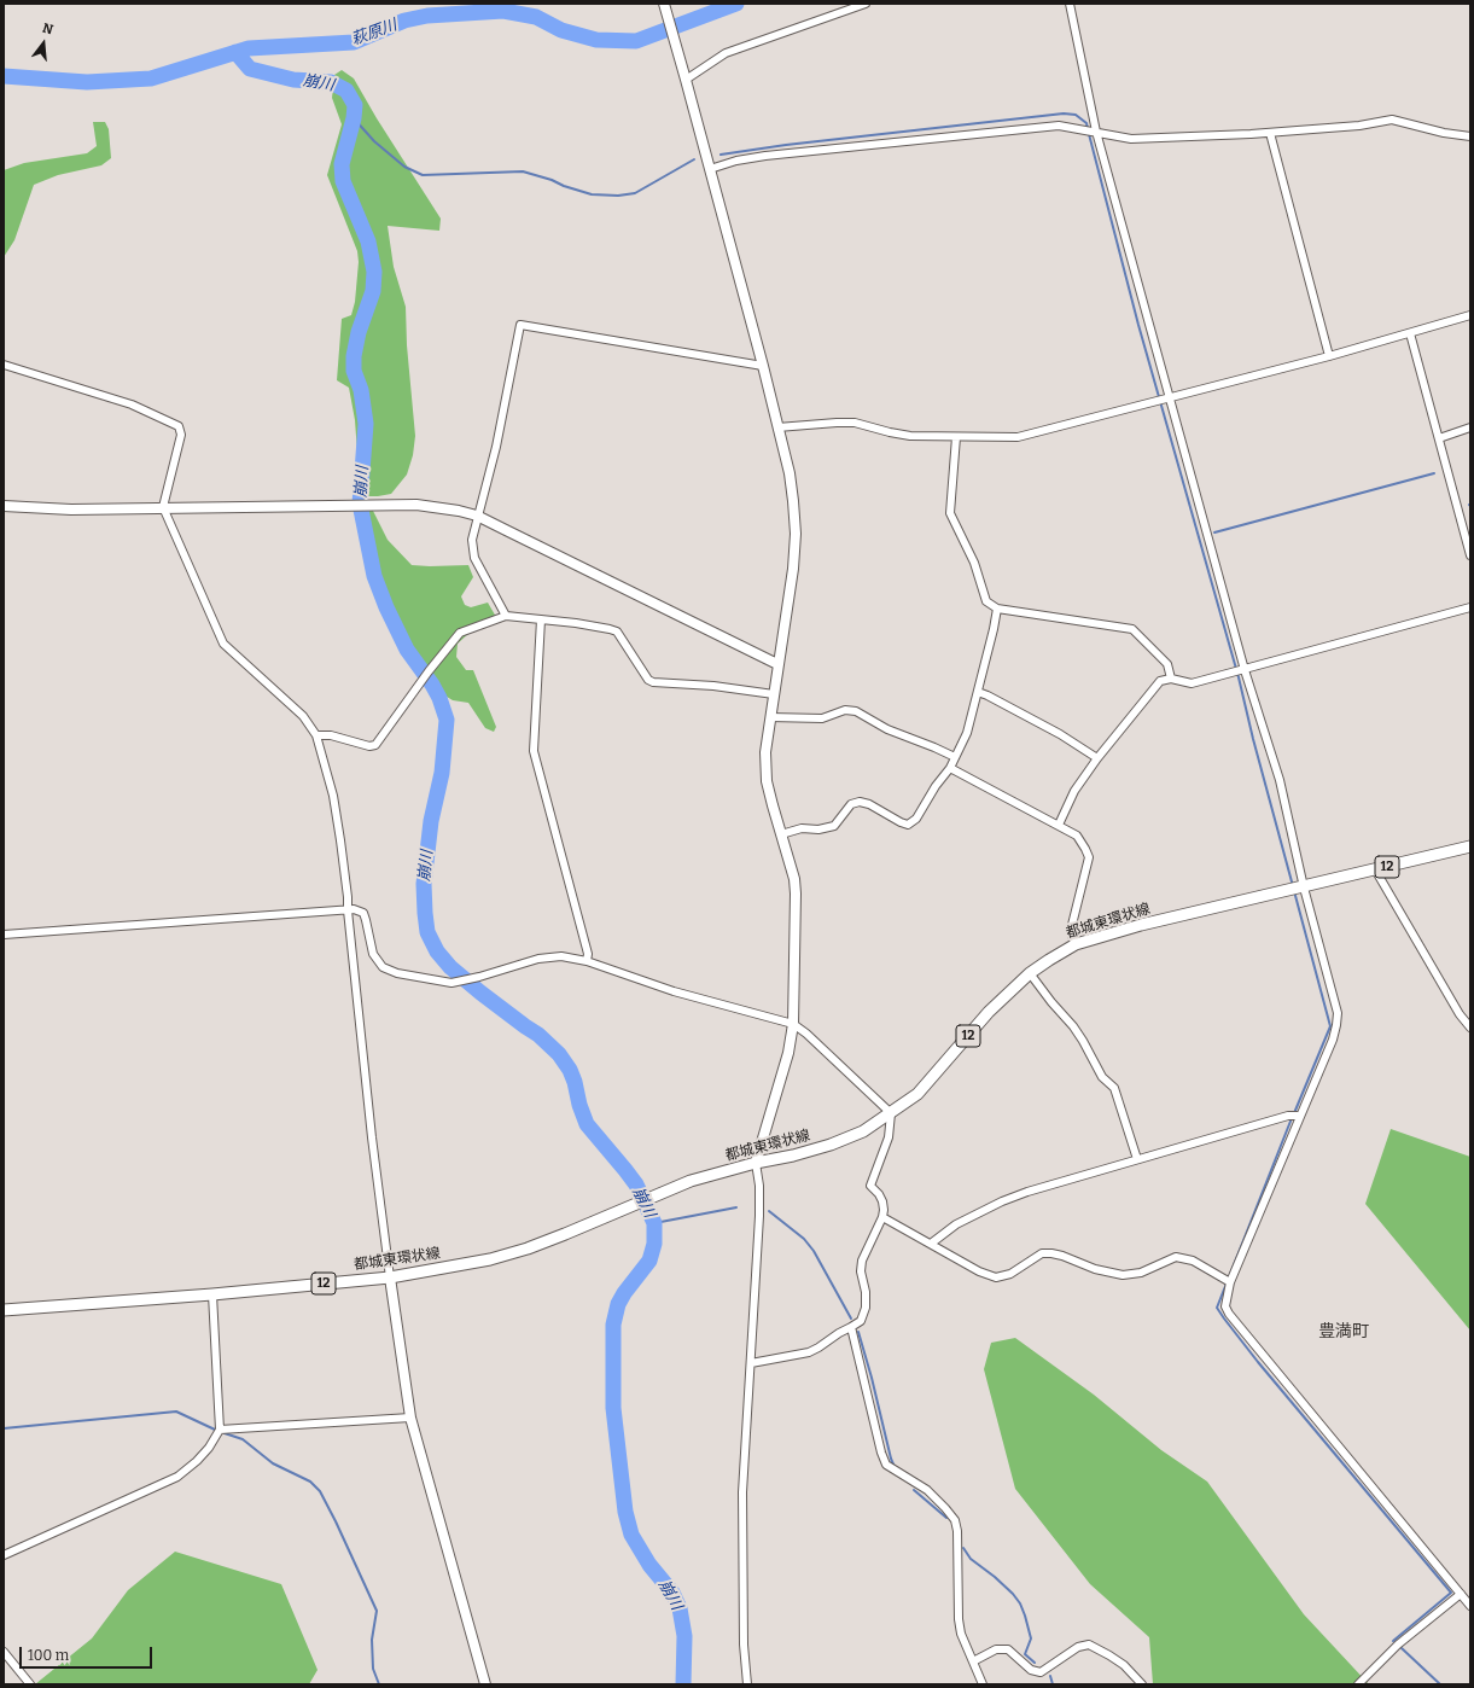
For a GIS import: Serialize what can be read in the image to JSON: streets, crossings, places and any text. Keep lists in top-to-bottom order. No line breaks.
{"streets":{"main road":["12","都城東環状線"]},"districts":["豊満町"],"water":["萩原川","崩川"],"scale_bar":"100 m","north":"top"}
